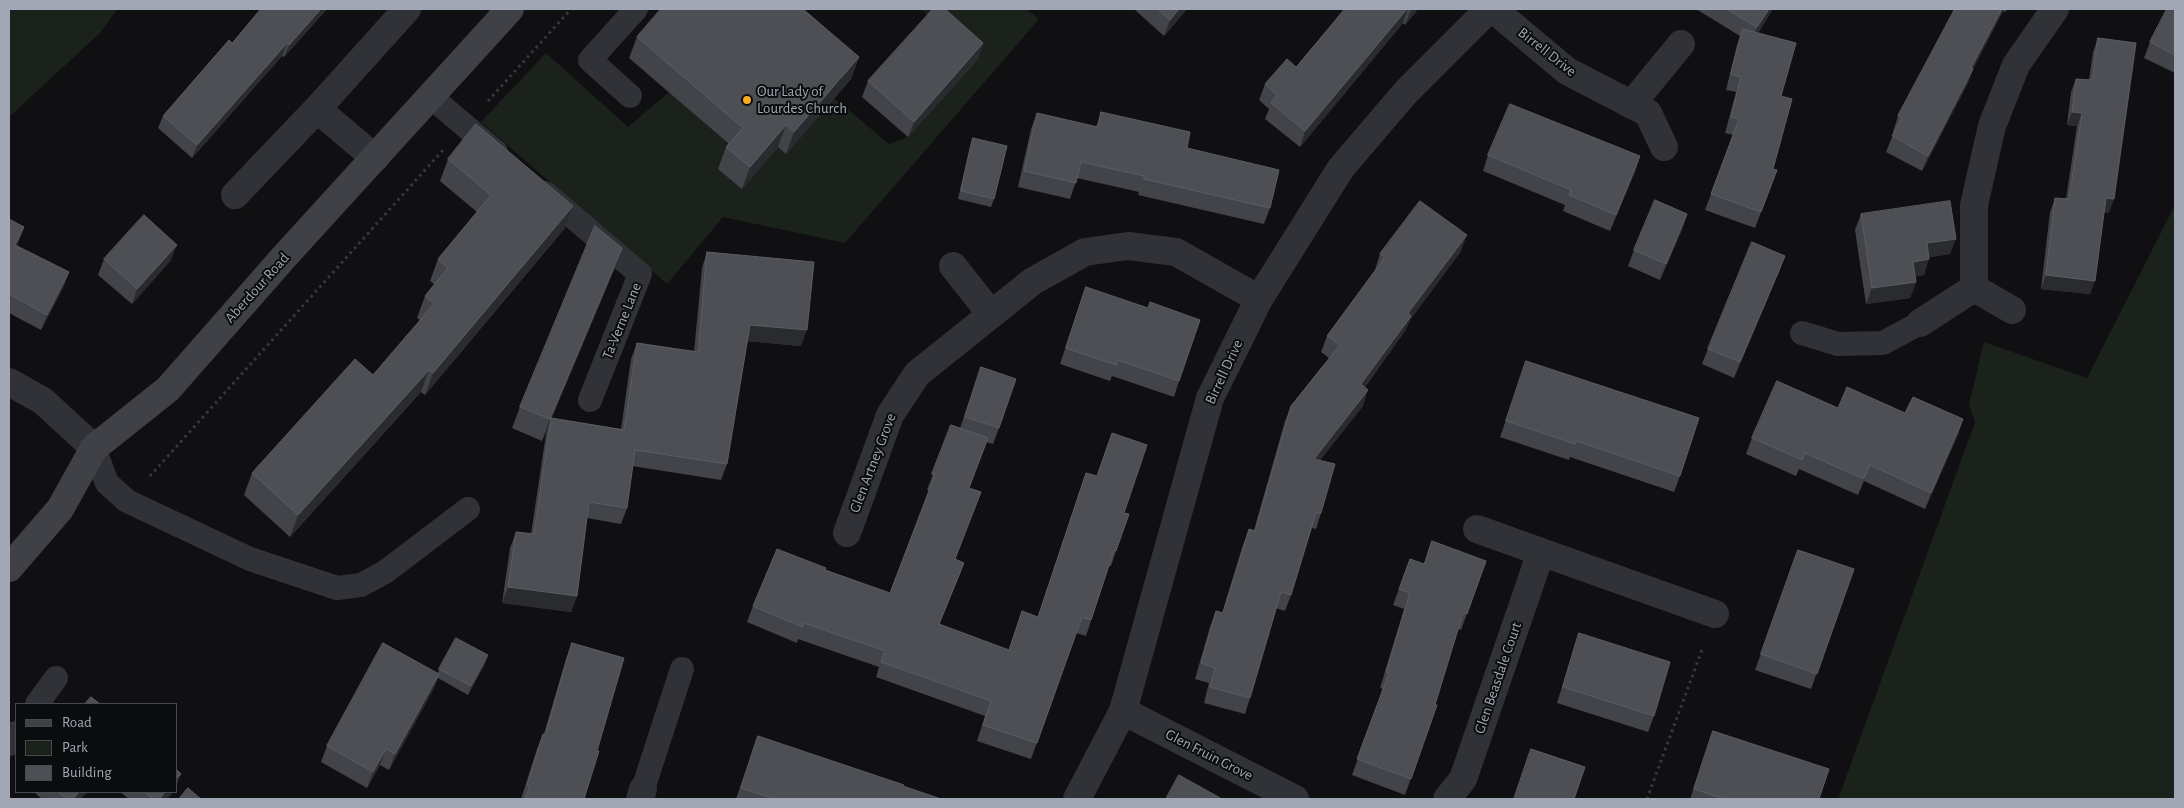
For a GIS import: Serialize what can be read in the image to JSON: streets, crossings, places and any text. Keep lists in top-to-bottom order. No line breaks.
{"streets":{"main road":["Aberdour Road"],"street":["Birrell Drive","Glen Artney Grove","Glen Beasdale Court","Glen Fruin Grove"],"lane":["Ta-Verne Lane"]},"crossings":[["Birrell Drive","Glen Artney Grove"],["Birrell Drive","Glen Fruin Grove"],["Aberdour Road","Ta-Verne Lane"]],"places":["Our Lady of Lourdes Church"],"legend":["Road","Park","Building"]}
